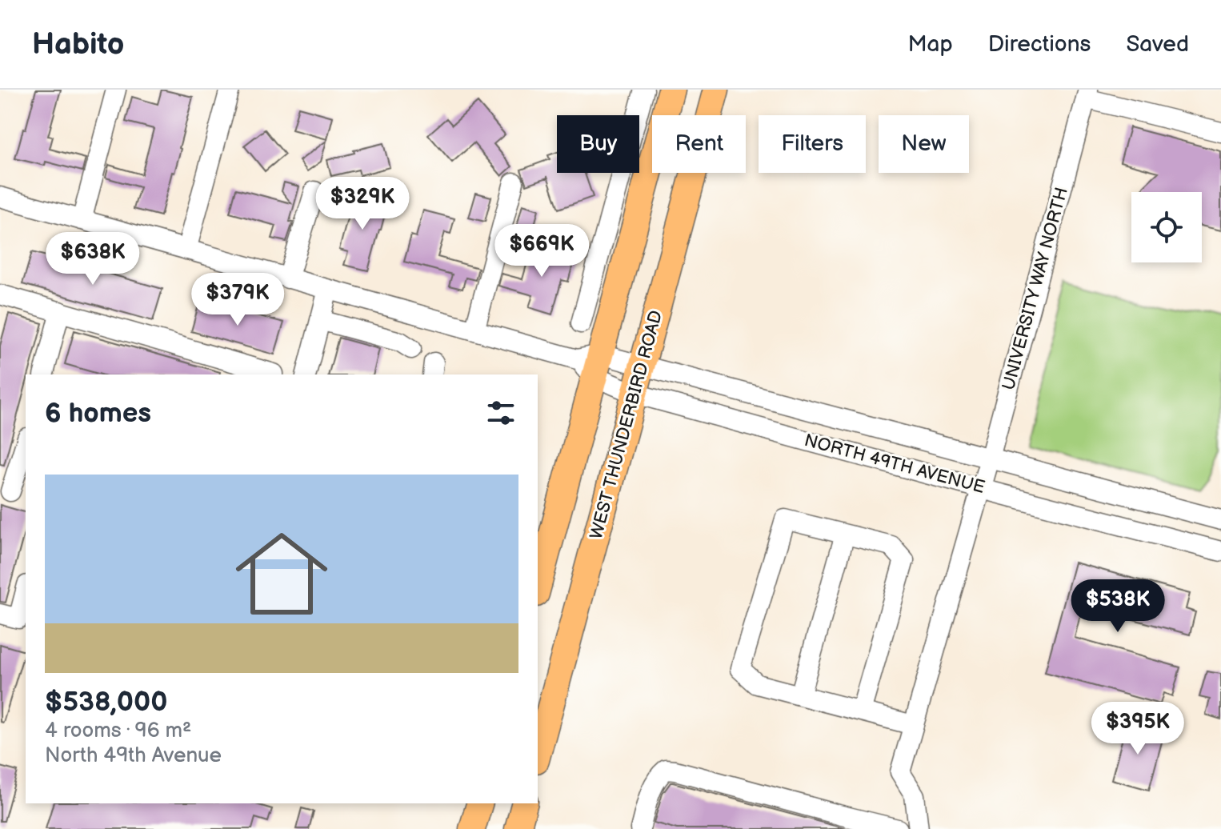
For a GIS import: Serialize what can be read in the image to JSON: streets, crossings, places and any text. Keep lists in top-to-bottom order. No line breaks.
{"streets":{"main road":["WEST THUNDERBIRD ROAD"],"street":["UNIVERSITY WAY NORTH","NORTH 49TH AVENUE"]},"crossings":[["UNIVERSITY WAY NORTH","NORTH 49TH AVENUE"],["WEST THUNDERBIRD ROAD","NORTH 49TH AVENUE"]],"page":{"header":"Habito","nav":["Map","Directions","Saved"],"chip":["Buy","Rent","Filters","New"],"price":["$329K","$669K","$638K","$379K","$538K","$395K"],"heading":"6 homes","list":[{"name":"$538,000","note":"4 rooms · 96 m² · North 49th Avenue"}]}}
